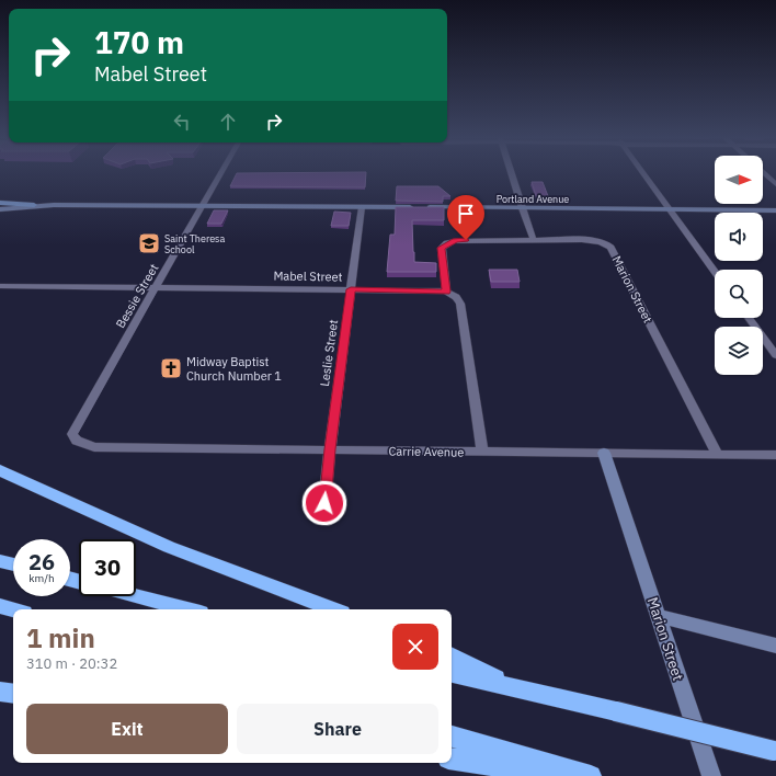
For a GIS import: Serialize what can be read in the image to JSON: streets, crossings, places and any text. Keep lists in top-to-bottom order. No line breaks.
{"streets":{"street":["Portland Avenue","Mabel Street","Marion Street","Bessie Street","Leslie Street","Carrie Avenue"]},"crossings":[["Portland Avenue","Bessie Street"],["Portland Avenue","Leslie Street"],["Mabel Street","Marion Street"],["Mabel Street","Bessie Street"],["Mabel Street","Leslie Street"],["Marion Street","Carrie Avenue"],["Bessie Street","Carrie Avenue"],["Leslie Street","Carrie Avenue"]],"places":{"school or university":["Saint Theresa School"],"church":["Midway Baptist Church Number 1"]},"north":"right","page":{"turn":["170 m","Mabel Street"],"speed":"26 km/h","limit":"30","heading":["1 min","310 m · 20:32"],"buttons":["Exit","Share"]}}
